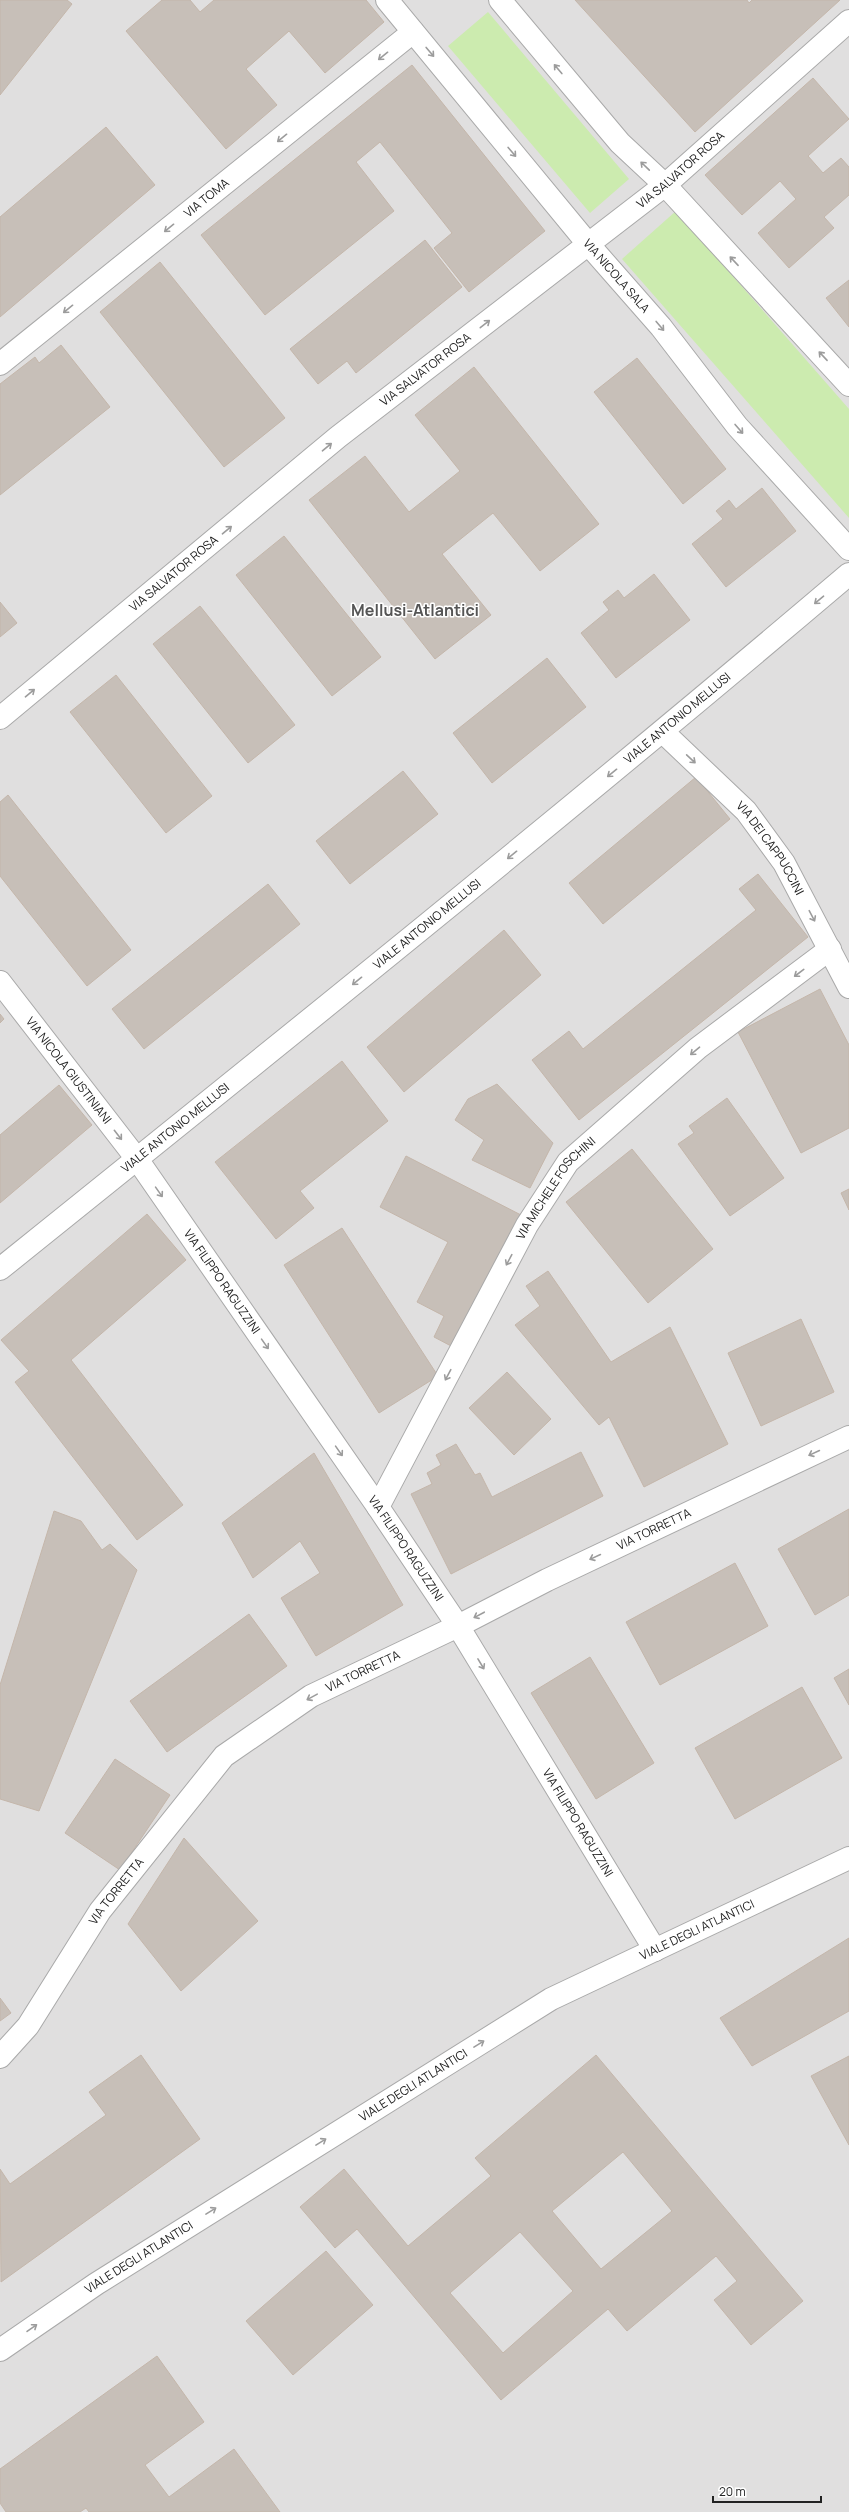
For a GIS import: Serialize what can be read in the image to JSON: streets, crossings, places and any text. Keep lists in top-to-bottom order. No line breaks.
{"streets":{"street":["VIA SALVATOR ROSA","VIA TOMA","VIA NICOLA SALA","VIALE ANTONIO MELLUSI","VIA DEI CAPPUCCINI","VIA NICOLA GIUSTINIANI","VIA MICHELE FOSCHINI","VIA FILIPPO RAGUZZINI","VIA TORRETTA","VIALE DEGLI ATLANTICI"]},"crossings":[["VIA SALVATOR ROSA","VIA NICOLA SALA"],["VIA TOMA","VIA NICOLA SALA"],["VIALE ANTONIO MELLUSI","VIA DEI CAPPUCCINI"],["VIALE ANTONIO MELLUSI","VIA NICOLA GIUSTINIANI"],["VIALE ANTONIO MELLUSI","VIA FILIPPO RAGUZZINI"],["VIA DEI CAPPUCCINI","VIA MICHELE FOSCHINI"],["VIA NICOLA GIUSTINIANI","VIA FILIPPO RAGUZZINI"],["VIA MICHELE FOSCHINI","VIA FILIPPO RAGUZZINI"],["VIA FILIPPO RAGUZZINI","VIA TORRETTA"],["VIA FILIPPO RAGUZZINI","VIALE DEGLI ATLANTICI"]],"one_way":["VIA SALVATOR ROSA","VIA TOMA","VIALE ANTONIO MELLUSI","VIA DEI CAPPUCCINI","VIA NICOLA GIUSTINIANI","VIA MICHELE FOSCHINI","VIA FILIPPO RAGUZZINI","VIA TORRETTA","VIALE DEGLI ATLANTICI"],"districts":["Mellusi-Atlantici"],"scale_bar":"20 m"}
